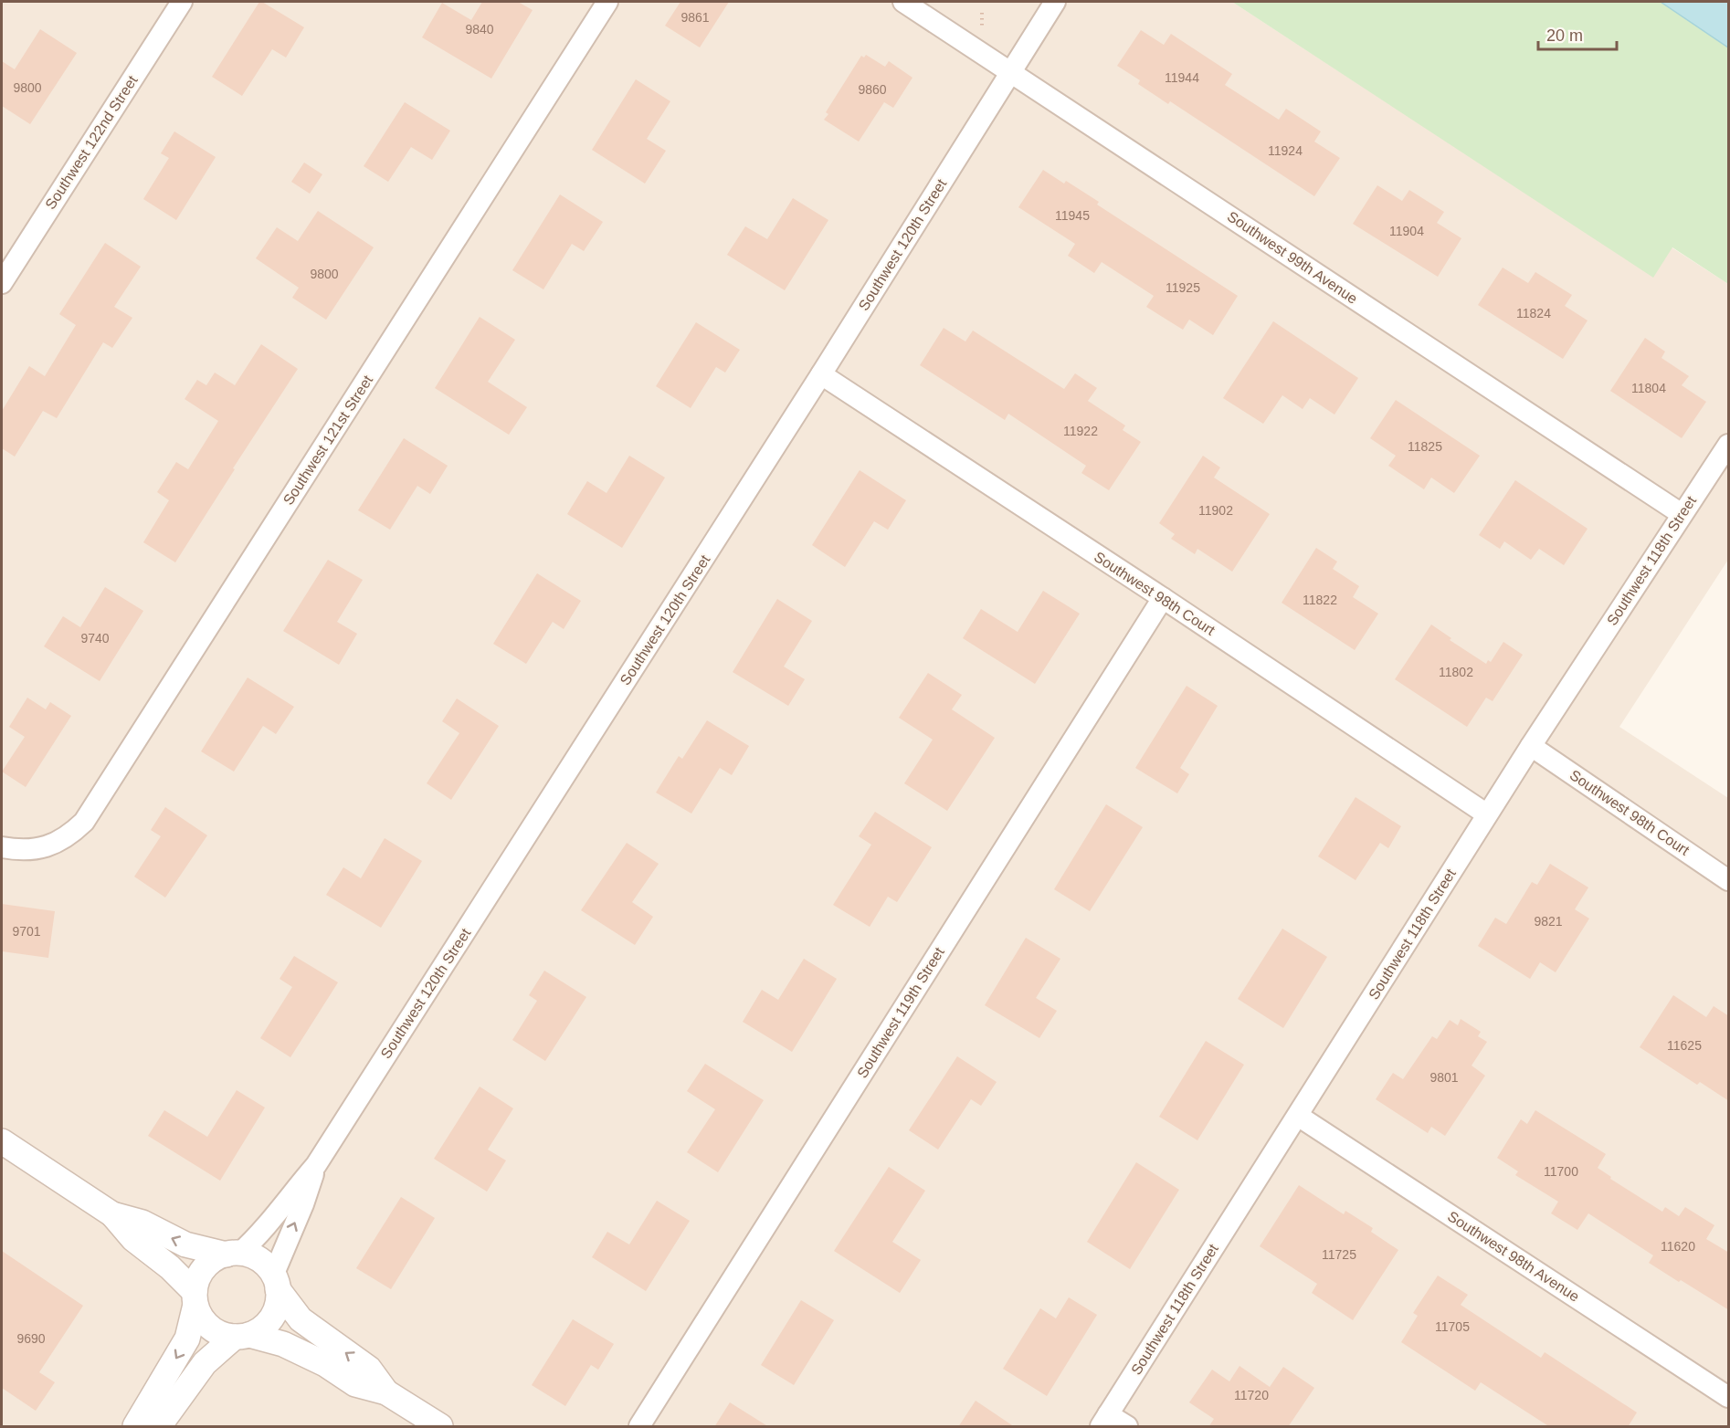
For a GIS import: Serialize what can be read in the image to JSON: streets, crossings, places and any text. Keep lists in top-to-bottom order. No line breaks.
{"streets":{"street":["Southwest 122nd Street","Southwest 120th Street","Southwest 99th Avenue","Southwest 121st Street","Southwest 118th Street","Southwest 98th Court","Southwest 119th Street","Southwest 98th Avenue"]},"crossings":[["Southwest 120th Street","Southwest 99th Avenue"],["Southwest 120th Street","Southwest 98th Court"],["Southwest 99th Avenue","Southwest 118th Street"],["Southwest 118th Street","Southwest 98th Court"],["Southwest 118th Street","Southwest 98th Avenue"],["Southwest 98th Court","Southwest 119th Street"]],"house_numbers":["9861","9840","11944","9800","9860","11924","11945","11904","9800","11925","11824","11804","11922","11825","11902","11822","9740","11802","9821","9701","11625","9801","11700","11620","11725","11705","9690","11720"],"scale_bar":"20 m"}
